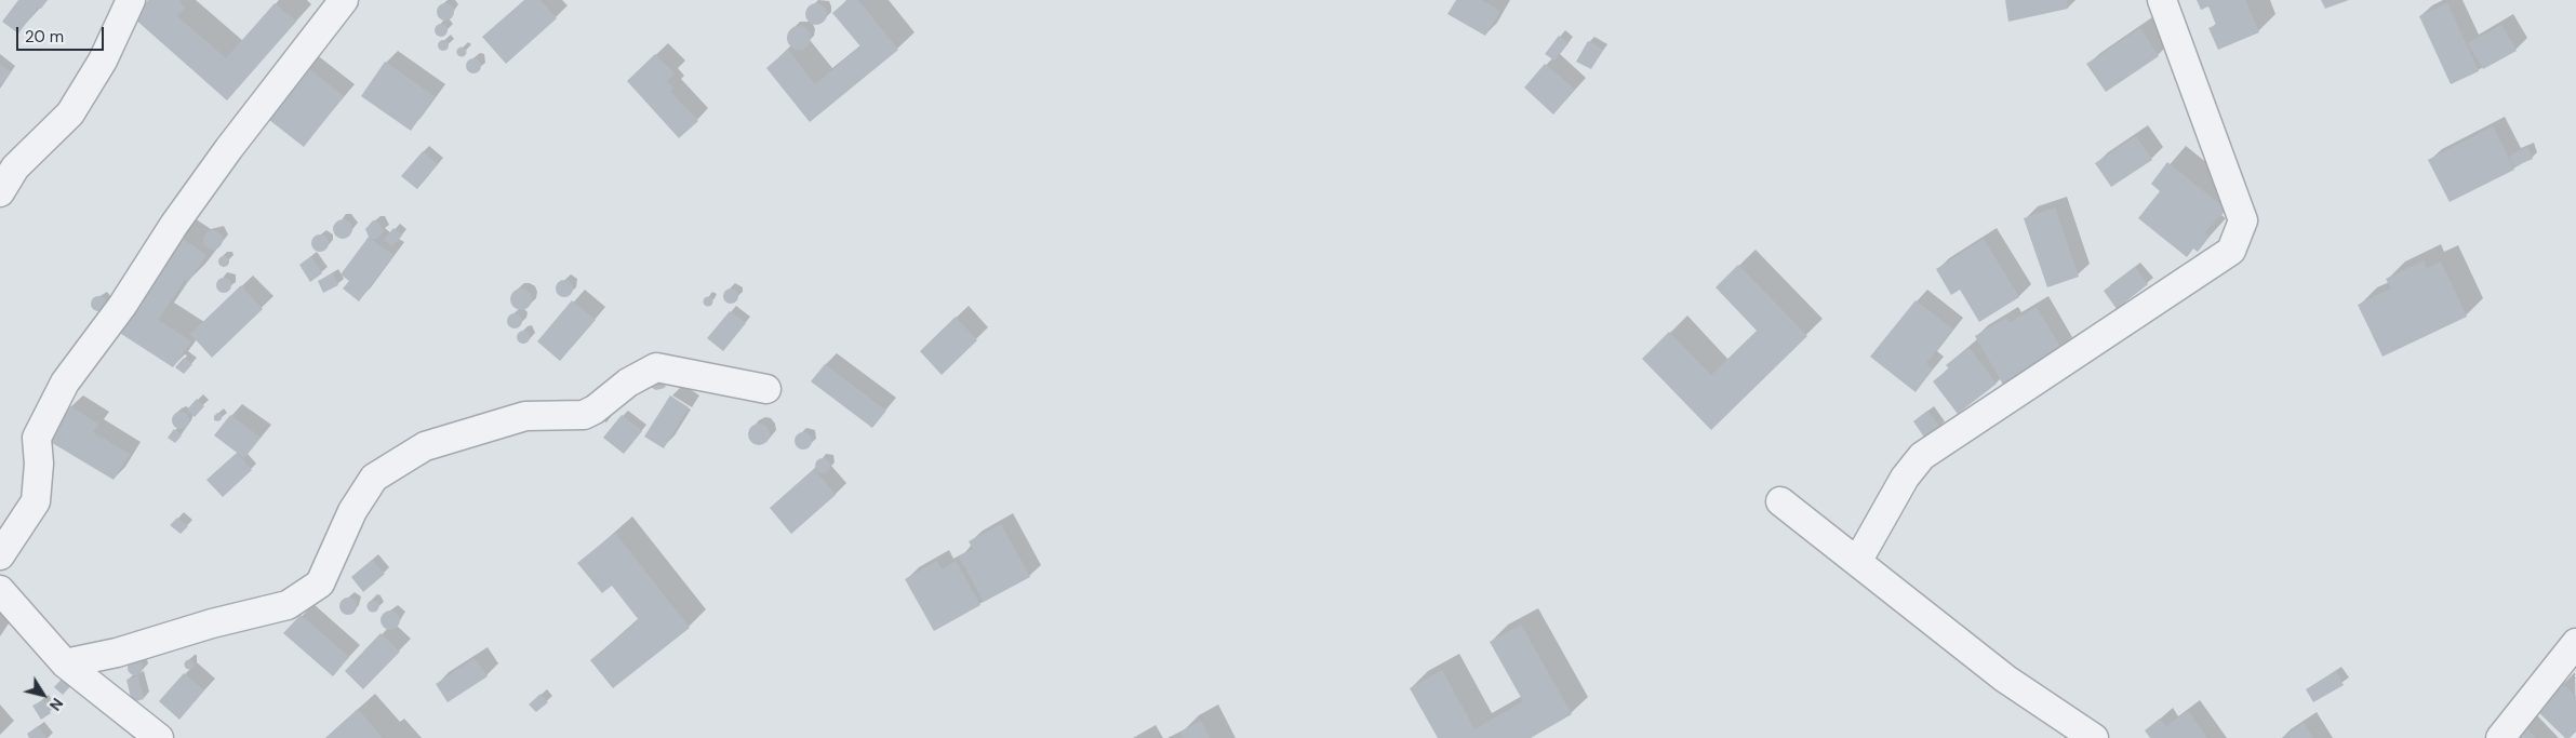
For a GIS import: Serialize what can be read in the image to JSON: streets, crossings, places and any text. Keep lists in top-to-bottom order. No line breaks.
{"scale_bar":"20 m","north":"bottom right"}
